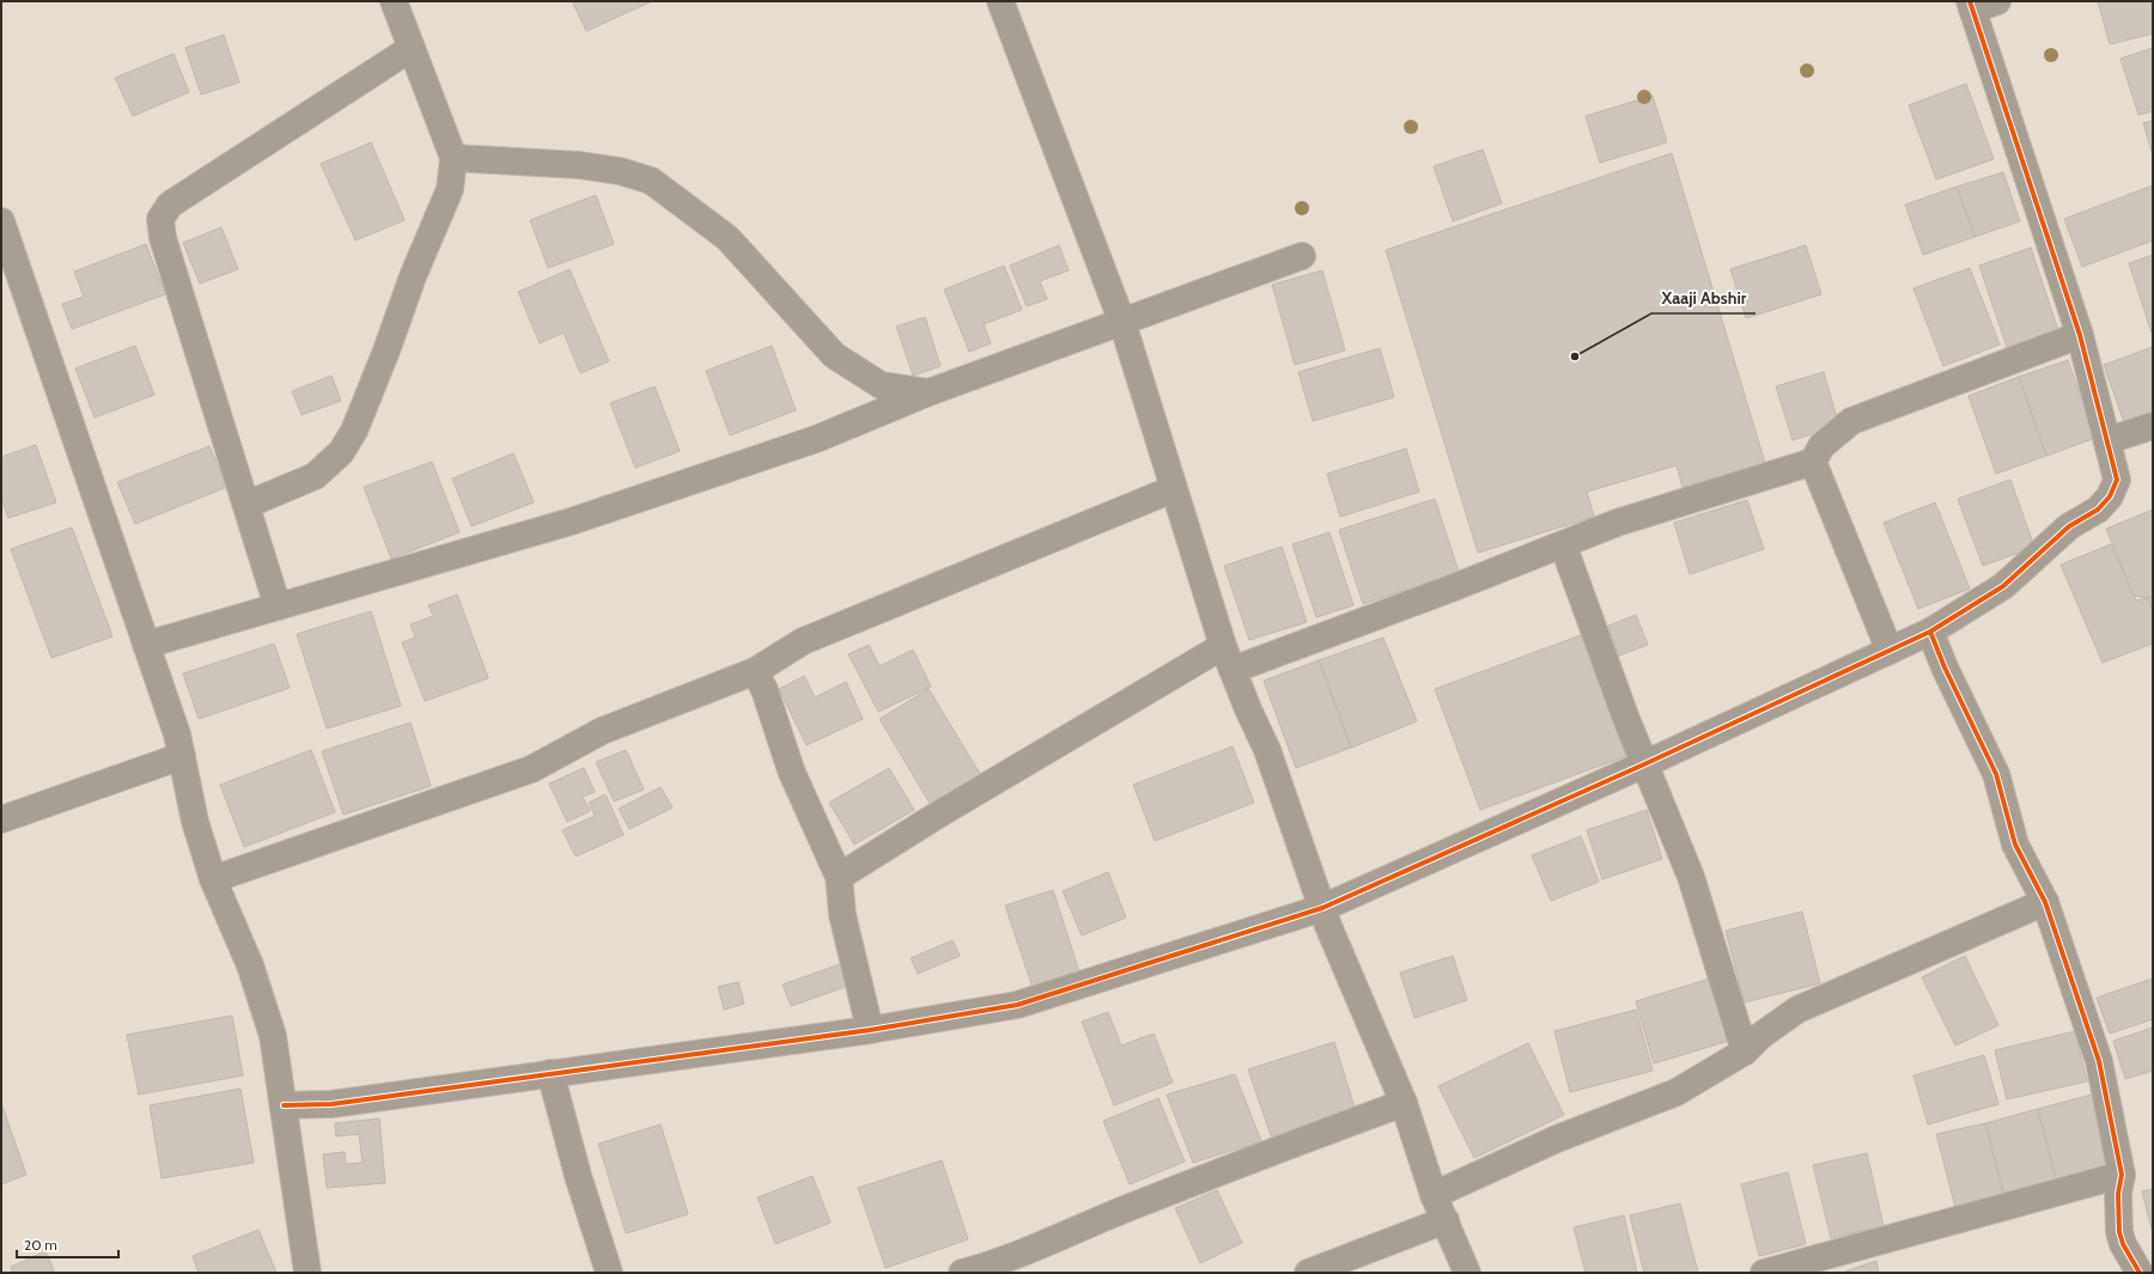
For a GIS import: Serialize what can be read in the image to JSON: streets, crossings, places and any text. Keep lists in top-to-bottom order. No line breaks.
{"places":["Xaaji Abshir"],"scale_bar":"20 m"}
